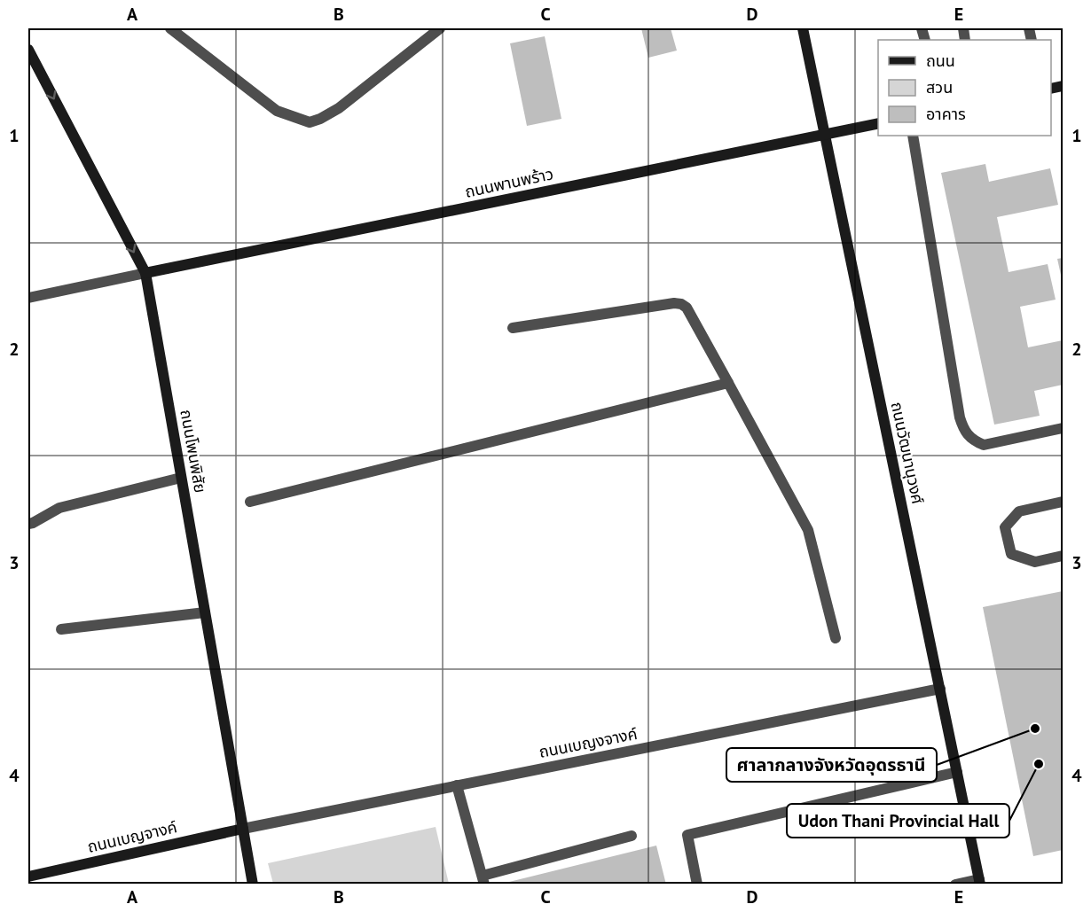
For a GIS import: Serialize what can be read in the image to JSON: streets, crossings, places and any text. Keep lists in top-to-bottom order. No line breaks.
{"streets":{"street":["ถนนพานพร้าว","ถนนโพนพิสัย","ถนนวัฒนานุวงศ์","ถนนเบญงจางค์","ถนนเบญจางค์"]},"crossings":[["ถนนพานพร้าว","ถนนโพนพิสัย"],["ถนนพานพร้าว","ถนนวัฒนานุวงศ์"],["ถนนโพนพิสัย","ถนนเบญงจางค์"],["ถนนโพนพิสัย","ถนนเบญจางค์"],["ถนนวัฒนานุวงศ์","ถนนเบญงจางค์"],["ถนนเบญงจางค์","ถนนเบญจางค์"]],"places":["ศาลากลางจังหวัดอุดรธานี","Udon Thani Provincial Hall"],"legend":["ถนน","สวน","อาคาร"],"grid":{"columns":["A","B","C","D","E"],"rows":["1","2","3","4"]}}
